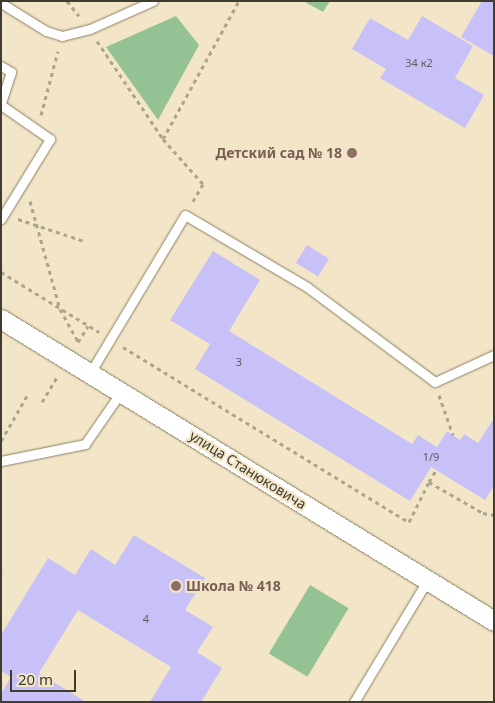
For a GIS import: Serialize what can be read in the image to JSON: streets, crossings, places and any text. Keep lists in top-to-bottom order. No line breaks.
{"streets":{"street":["улица Станюковича"]},"places":["Детский сад № 18","Школа № 418"],"house_numbers":["34 к2","3","1/9","4"],"scale_bar":"20 m"}
